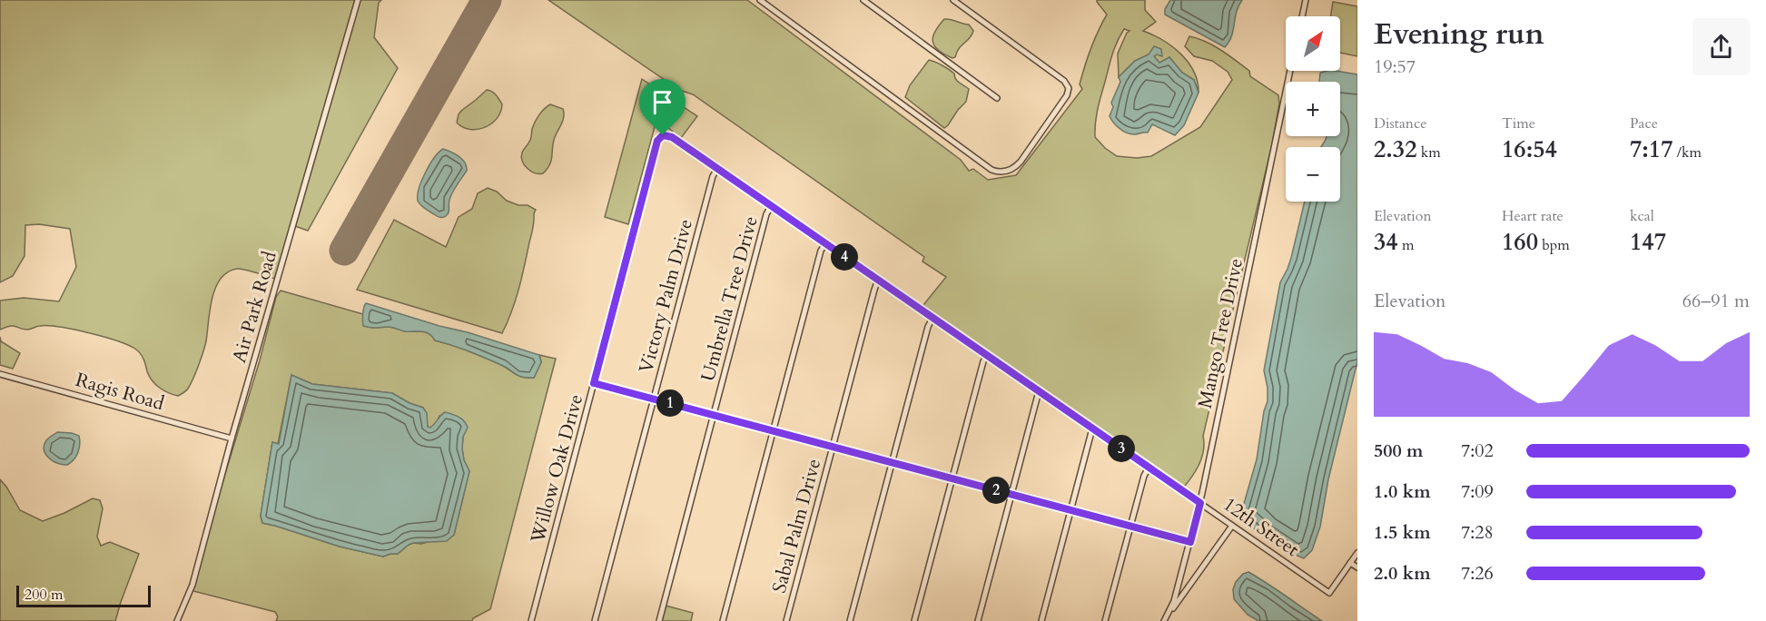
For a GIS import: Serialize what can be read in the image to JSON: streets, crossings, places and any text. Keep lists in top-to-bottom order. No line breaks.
{"streets":{"street":["Victory Palm Drive","Umbrella Tree Drive","Air Park Road","Mango Tree Drive","Ragis Road","Willow Oak Drive","Sabal Palm Drive","12th Street"]},"crossings":[["Victory Palm Drive","12th Street"],["Umbrella Tree Drive","12th Street"],["Air Park Road","Ragis Road"],["Mango Tree Drive","12th Street"],["Willow Oak Drive","12th Street"],["Sabal Palm Drive","12th Street"]],"scale_bar":"200 m","north":"top right","page":{"heading":["Evening run","19:57"],"map_buttons":["+","−"],"stats":[["Distance","2.32 km"],["Time","16:54"],["Pace","7:17 /km"],["Elevation","34 m"],["Heart rate","160 bpm"],["kcal","147"]],"pins":["4","1","3","2"],"chart":["Elevation","66–91 m"],"list":[{"name":"500 m","note":"7:02"},{"name":"1.0 km","note":"7:09"},{"name":"1.5 km","note":"7:28"},{"name":"2.0 km","note":"7:26"}],"scale":"200 m"}}
